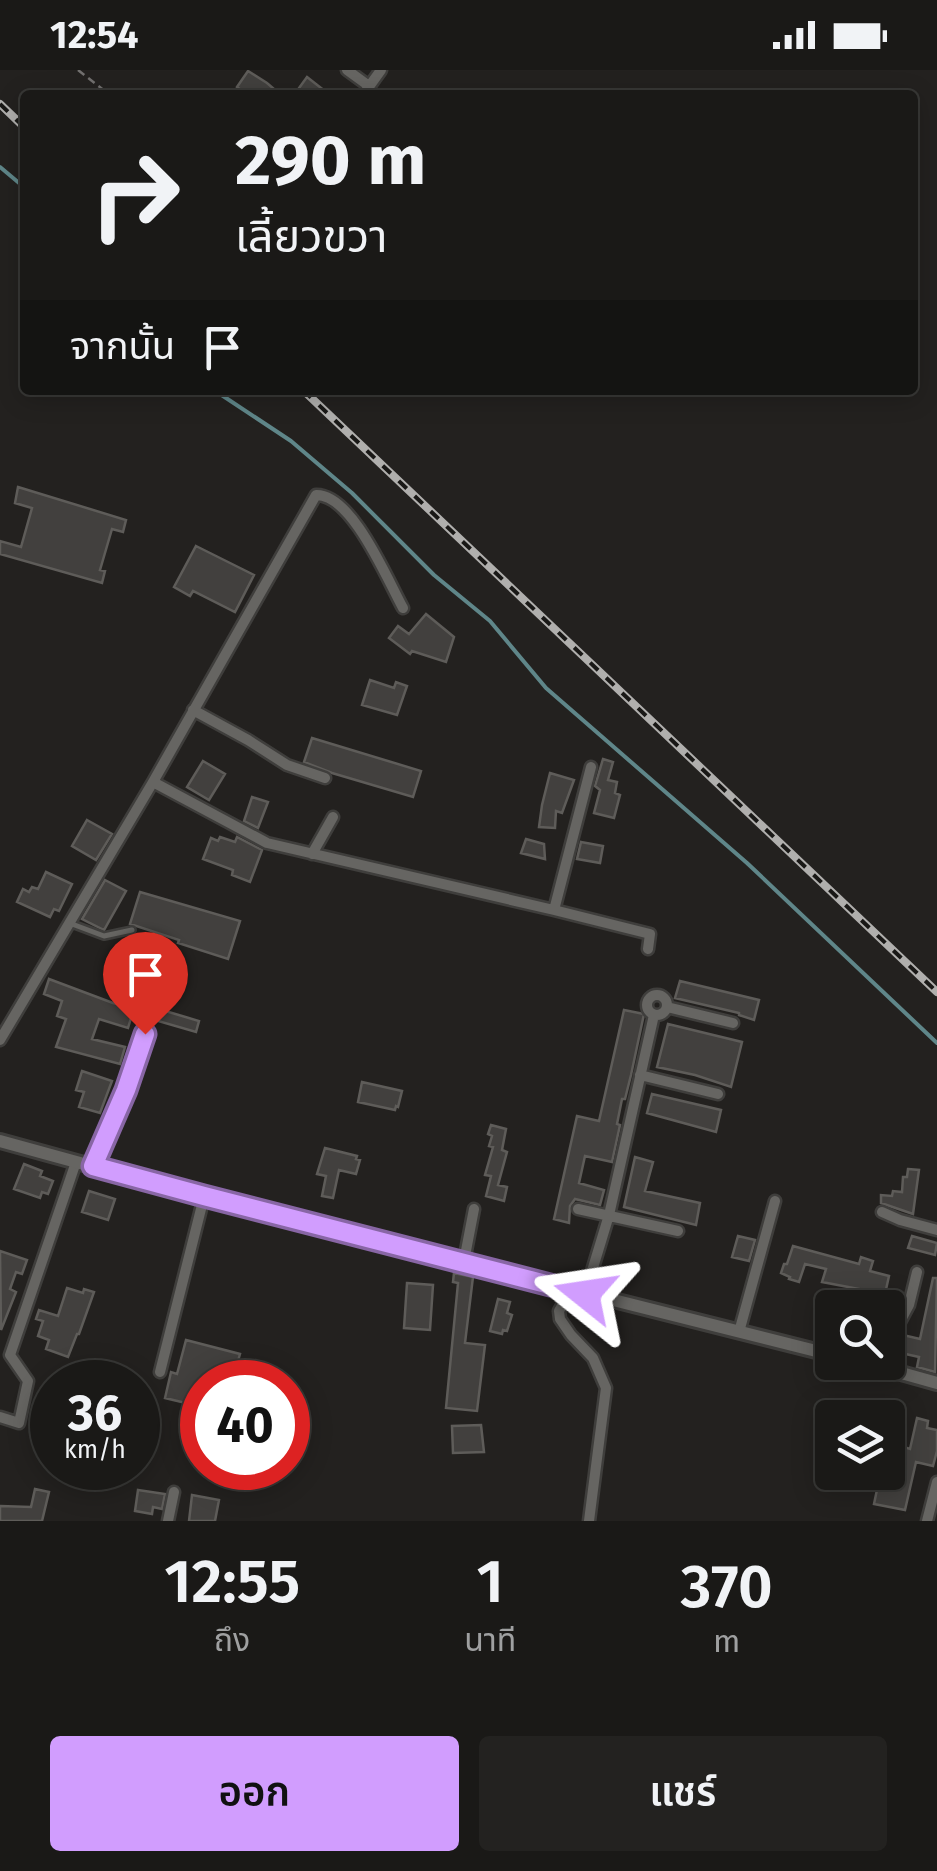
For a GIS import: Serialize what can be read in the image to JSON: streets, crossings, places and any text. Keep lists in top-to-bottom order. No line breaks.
{"page":{"status":"12:54","turn":["290 m","เลี้ยวขวา"],"then":"จากนั้น","speed":"36 km/h","limit":"40","eta":["12:55","ถึง","1","นาที","370","m"],"buttons":["ออก","แชร์"]}}
